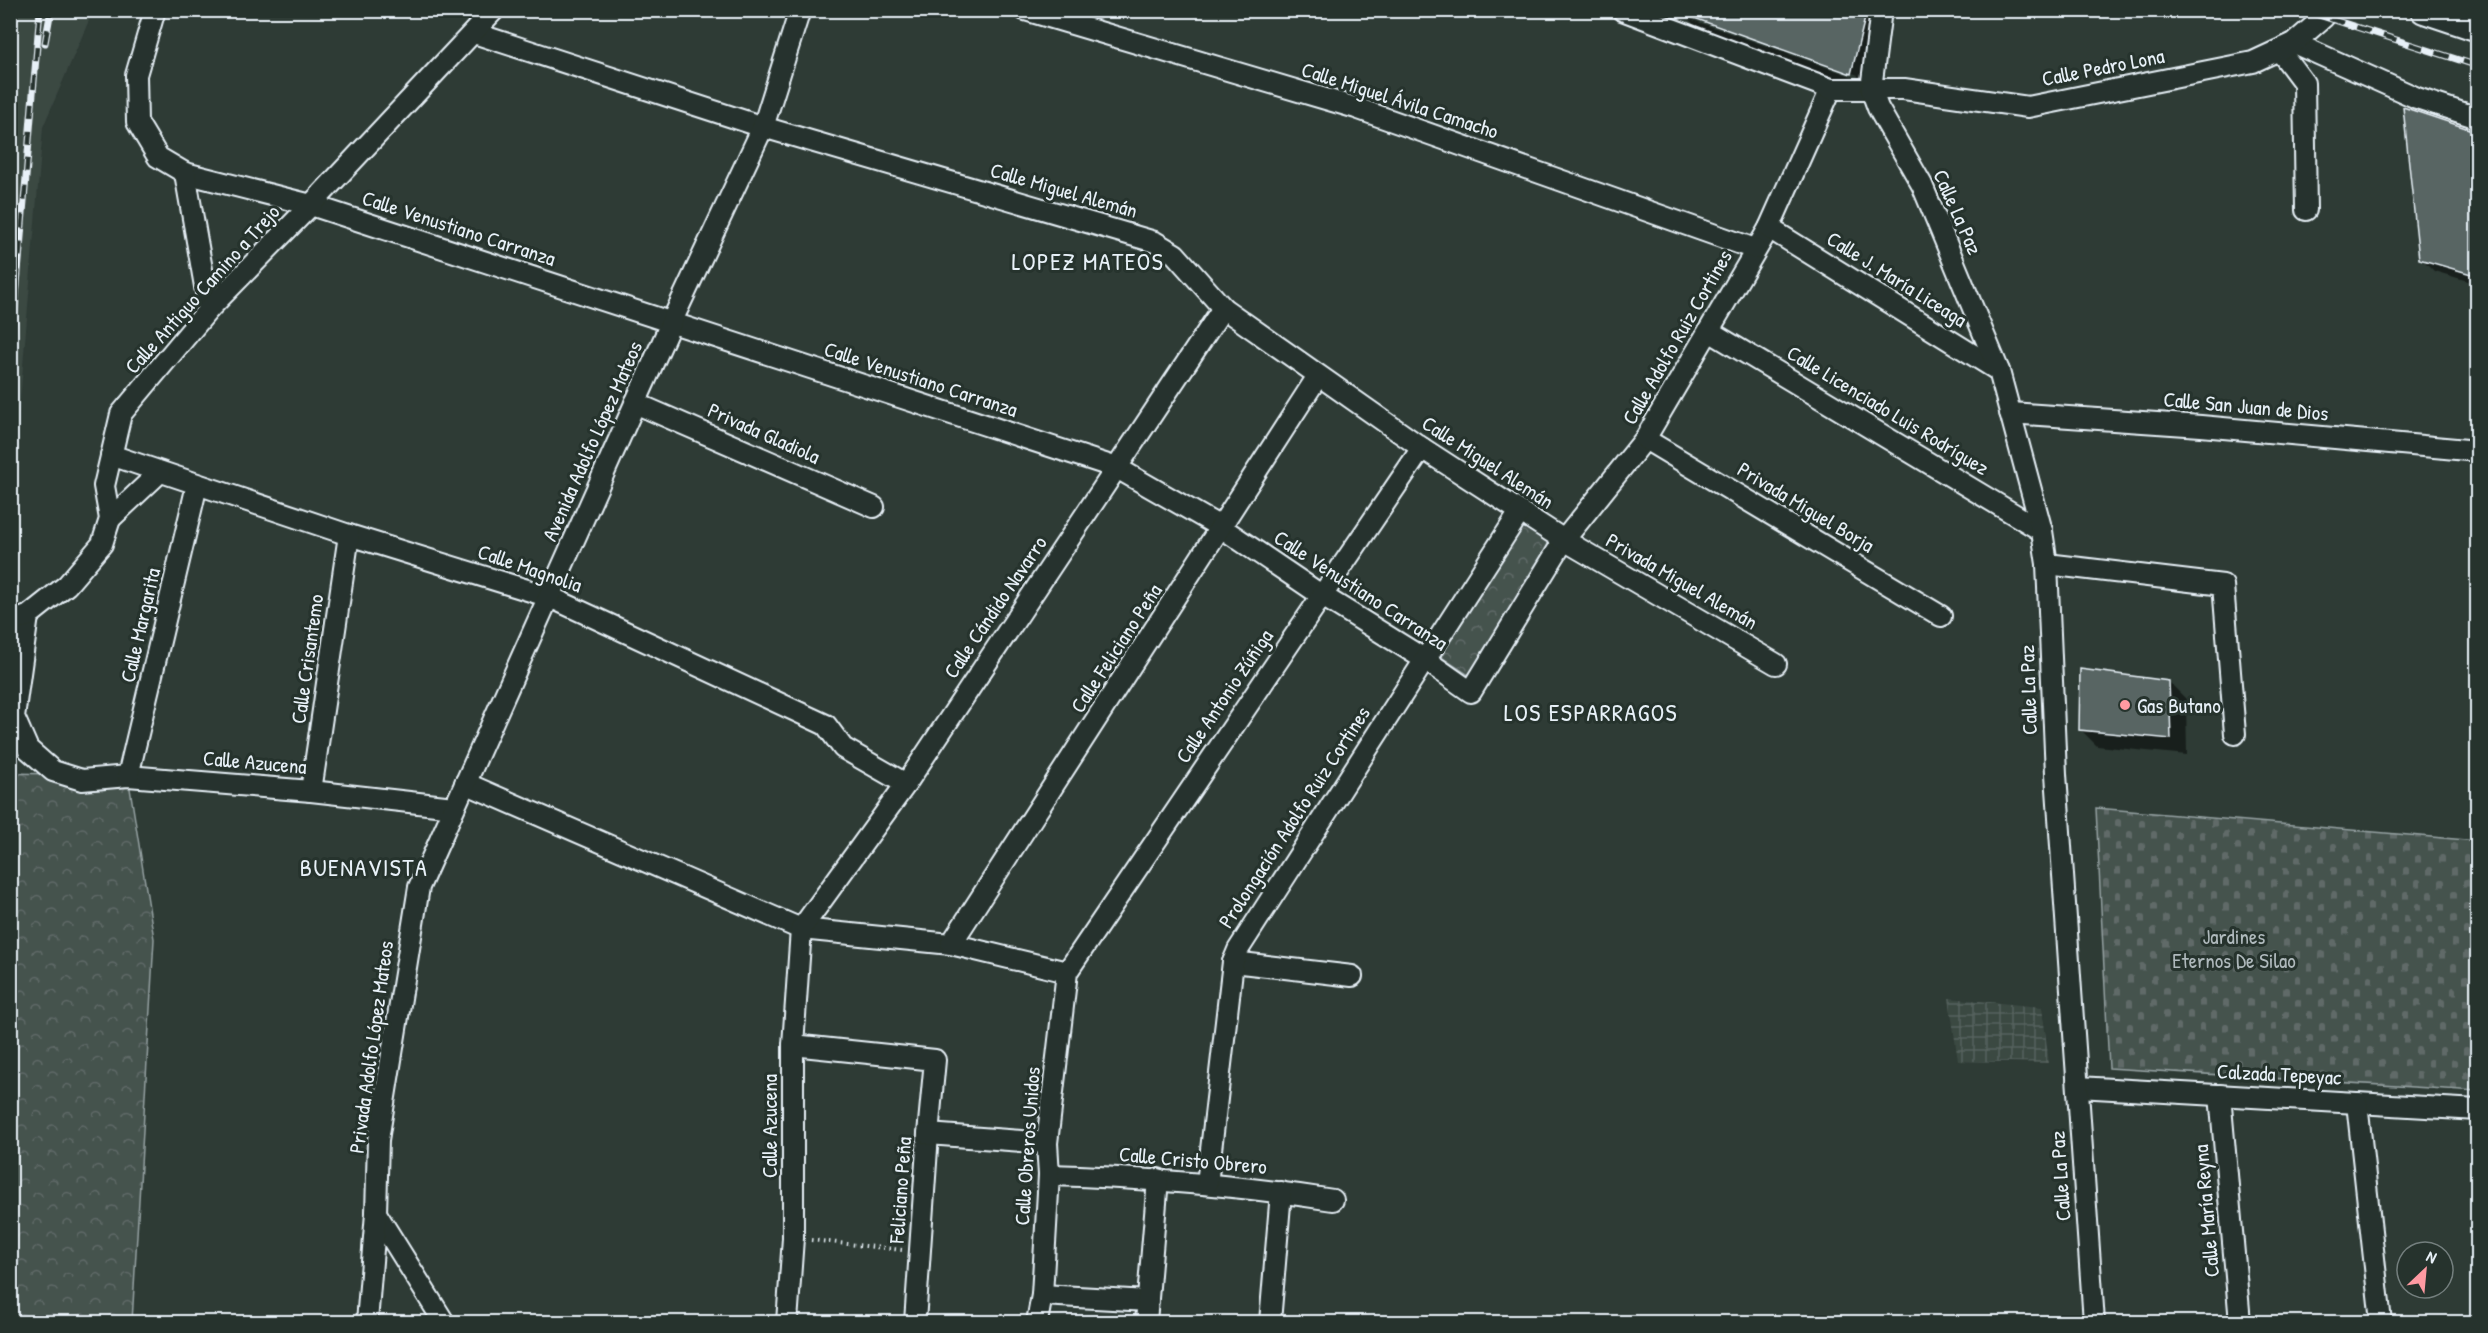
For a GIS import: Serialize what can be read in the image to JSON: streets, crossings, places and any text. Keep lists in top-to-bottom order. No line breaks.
{"streets":{"street":["Calle Pedro Lona","Calle Miguel Ávila Camacho","Calle Miguel Alemán","Calle La Paz","Calle Venustiano Carranza","Calle J. María Liceaga","Calle Antiguo Camino a Trejo","Calle Adolfo Ruiz Cortines","Calle San Juan de Dios","Calle Licenciado Luis Rodríguez","Privada Gladiola","Avenida Adolfo López Mateos","Privada Miguel Borja","Calle Magnolia","Privada Miguel Alemán","Calle Cándido Navarro","Calle Margarita","Calle Feliciano Peña","Calle Crisantemo","Calle Antonio Zúñiga","Calle Azucena","Prolongación Adolfo Ruiz Cortines","Privada Adolfo López Mateos","Calzada Tepeyac","Calle Obreros Unidos","Calle Cristo Obrero","Feliciano Peña","Calle María Reyna"]},"crossings":[["Calle Pedro Lona","Calle La Paz"],["Calle Miguel Ávila Camacho","Calle Adolfo Ruiz Cortines"],["Calle Miguel Alemán","Calle Antiguo Camino a Trejo"],["Calle Miguel Alemán","Calle Adolfo Ruiz Cortines"],["Calle Miguel Alemán","Avenida Adolfo López Mateos"],["Calle Miguel Alemán","Privada Miguel Alemán"],["Calle Miguel Alemán","Calle Cándido Navarro"],["Calle Miguel Alemán","Calle Feliciano Peña"],["Calle Miguel Alemán","Calle Antonio Zúñiga"],["Calle Miguel Alemán","Prolongación Adolfo Ruiz Cortines"],["Calle La Paz","Calle J. María Liceaga"],["Calle La Paz","Calle San Juan de Dios"],["Calle La Paz","Calle Licenciado Luis Rodríguez"],["Calle La Paz","Calzada Tepeyac"],["Calle Venustiano Carranza","Calle Antiguo Camino a Trejo"],["Calle Venustiano Carranza","Calle Adolfo Ruiz Cortines"],["Calle Venustiano Carranza","Avenida Adolfo López Mateos"],["Calle Venustiano Carranza","Calle Cándido Navarro"],["Calle Venustiano Carranza","Calle Feliciano Peña"],["Calle Venustiano Carranza","Calle Antonio Zúñiga"],["Calle Venustiano Carranza","Prolongación Adolfo Ruiz Cortines"],["Calle J. María Liceaga","Calle Adolfo Ruiz Cortines"],["Calle Antiguo Camino a Trejo","Calle Magnolia"],["Calle Adolfo Ruiz Cortines","Calle Licenciado Luis Rodríguez"],["Calle Adolfo Ruiz Cortines","Privada Miguel Borja"],["Calle Adolfo Ruiz Cortines","Privada Miguel Alemán"],["Privada Gladiola","Avenida Adolfo López Mateos"],["Avenida Adolfo López Mateos","Calle Magnolia"],["Avenida Adolfo López Mateos","Calle Azucena"],["Avenida Adolfo López Mateos","Privada Adolfo López Mateos"],["Calle Magnolia","Calle Cándido Navarro"],["Calle Magnolia","Calle Margarita"],["Calle Magnolia","Calle Crisantemo"],["Calle Cándido Navarro","Calle Azucena"],["Calle Margarita","Calle Azucena"],["Calle Crisantemo","Calle Azucena"],["Calle Antonio Zúñiga","Calle Obreros Unidos"],["Calle Azucena","Feliciano Peña"],["Prolongación Adolfo Ruiz Cortines","Calle Cristo Obrero"],["Calzada Tepeyac","Calle María Reyna"],["Calle Obreros Unidos","Calle Cristo Obrero"]],"districts":["LOPEZ MATEOS","LOS ESPARRAGOS","BUENAVISTA"],"parks":["Jardines Eternos De Silao"],"places":["Gas Butano"],"north":"top right"}
